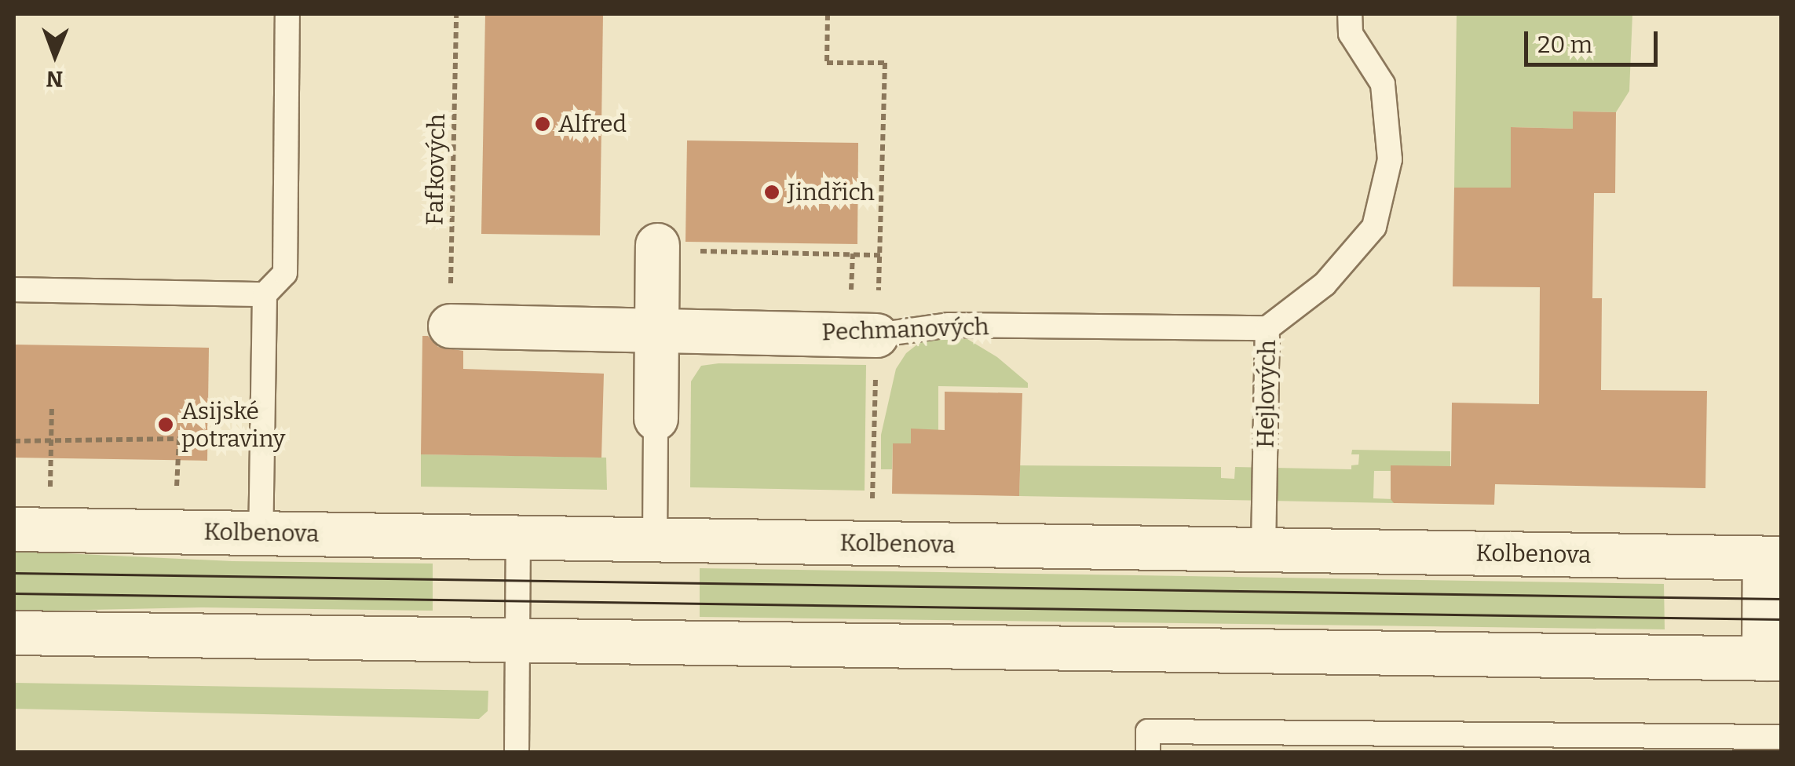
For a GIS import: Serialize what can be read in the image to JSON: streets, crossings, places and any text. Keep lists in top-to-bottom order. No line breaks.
{"streets":{"main road":["Pechmanových","Kolbenova"],"lane":["Hejlových"],"path":["Fafkových"]},"crossings":[["Fafkových","Pechmanových"],["Pechmanových","Hejlových"],["Hejlových","Kolbenova"]],"places":["Alfred","Jindřich","Asijské potraviny"],"scale_bar":"20 m","north":"bottom"}
